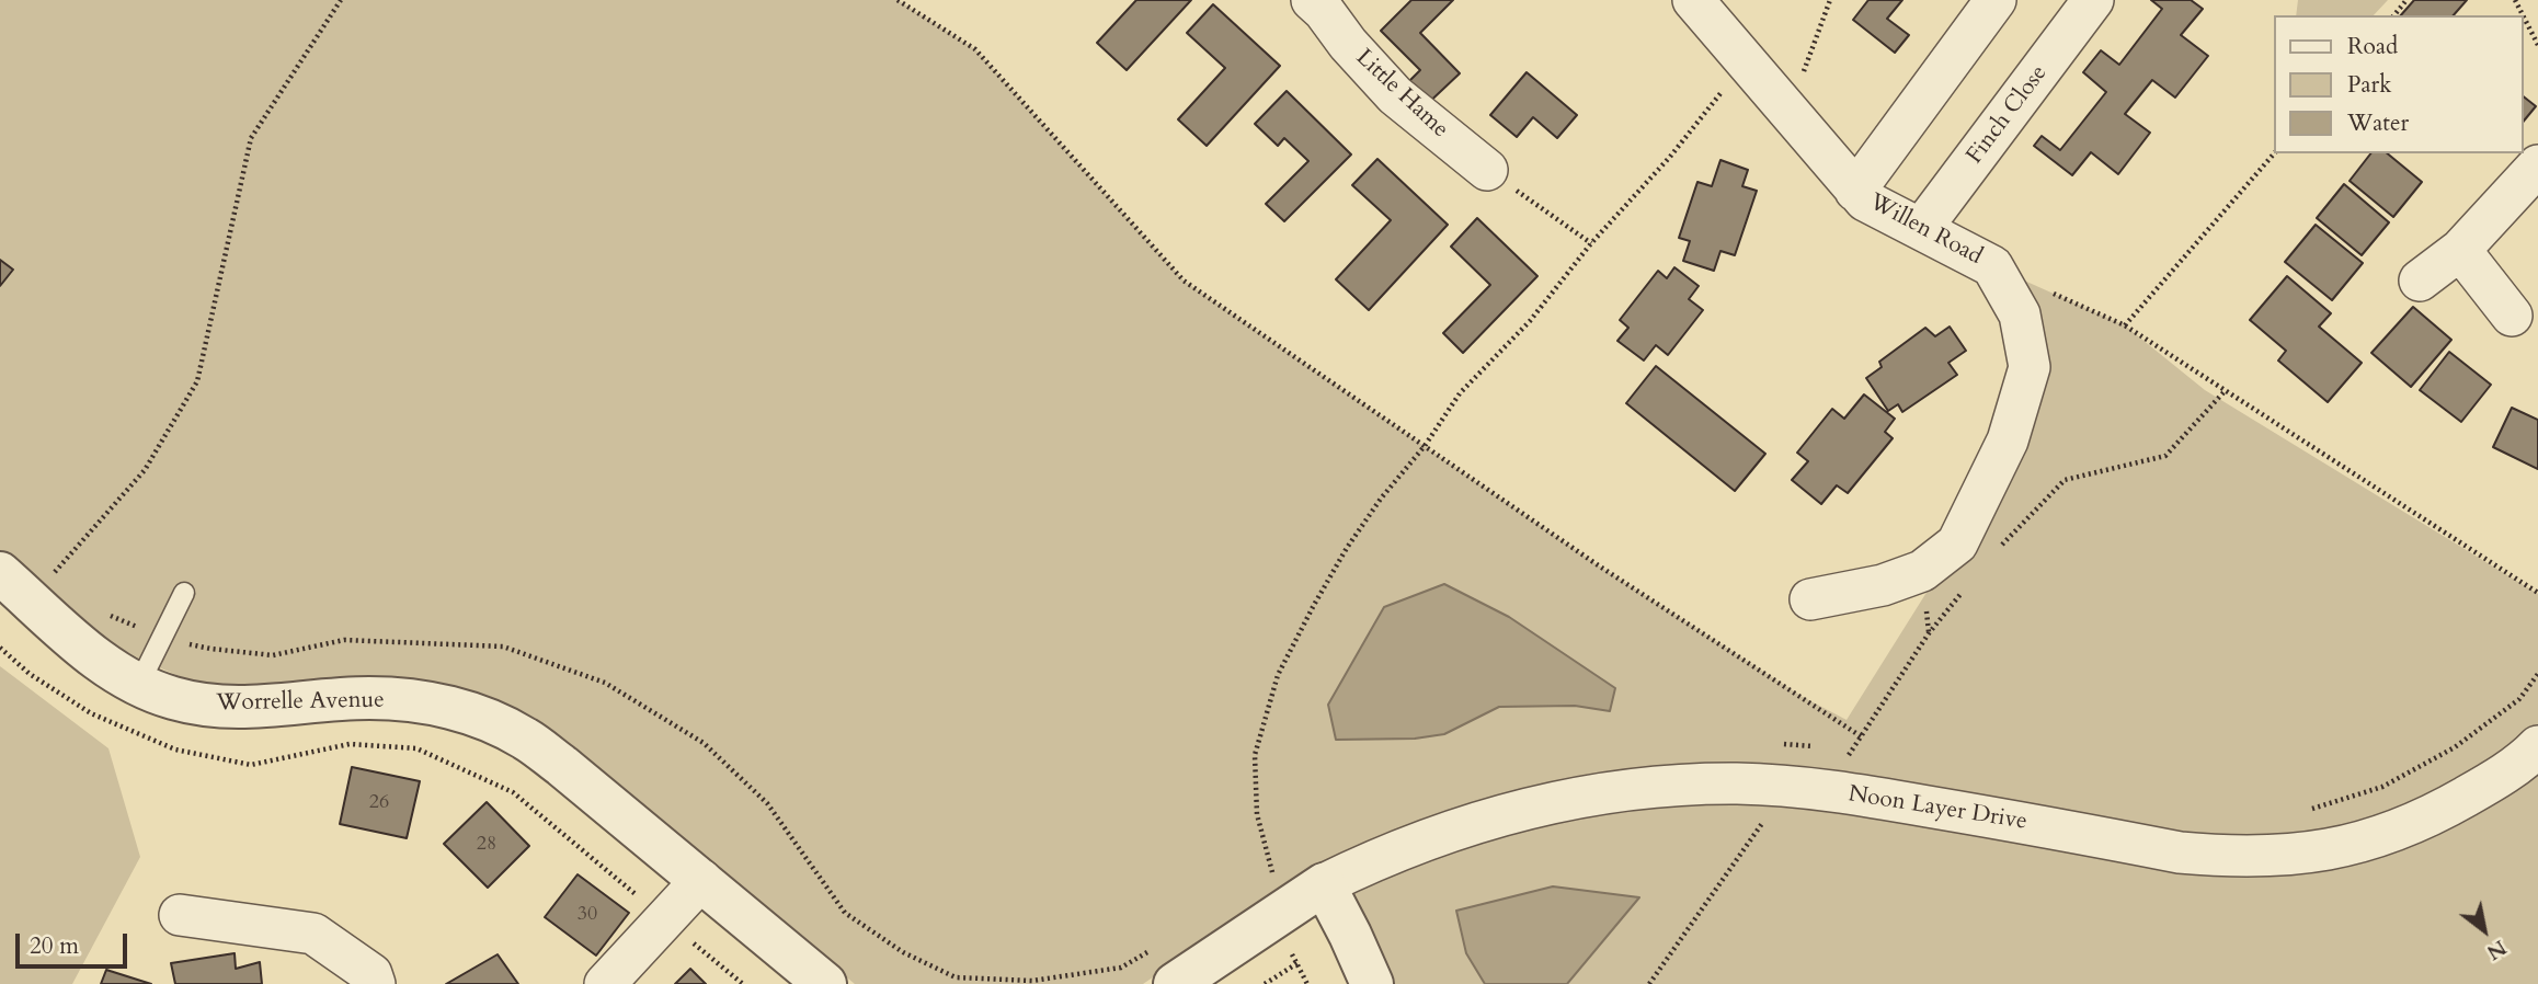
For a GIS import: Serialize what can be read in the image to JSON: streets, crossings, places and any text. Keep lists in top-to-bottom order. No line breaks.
{"streets":{"street":["Little Hame","Finch Close","Willen Road","Worrelle Avenue","Noon Layer Drive"]},"crossings":[["Finch Close","Willen Road"]],"house_numbers":["26","28","30"],"legend":["Road","Park","Water"],"scale_bar":"20 m","north":"bottom right"}
